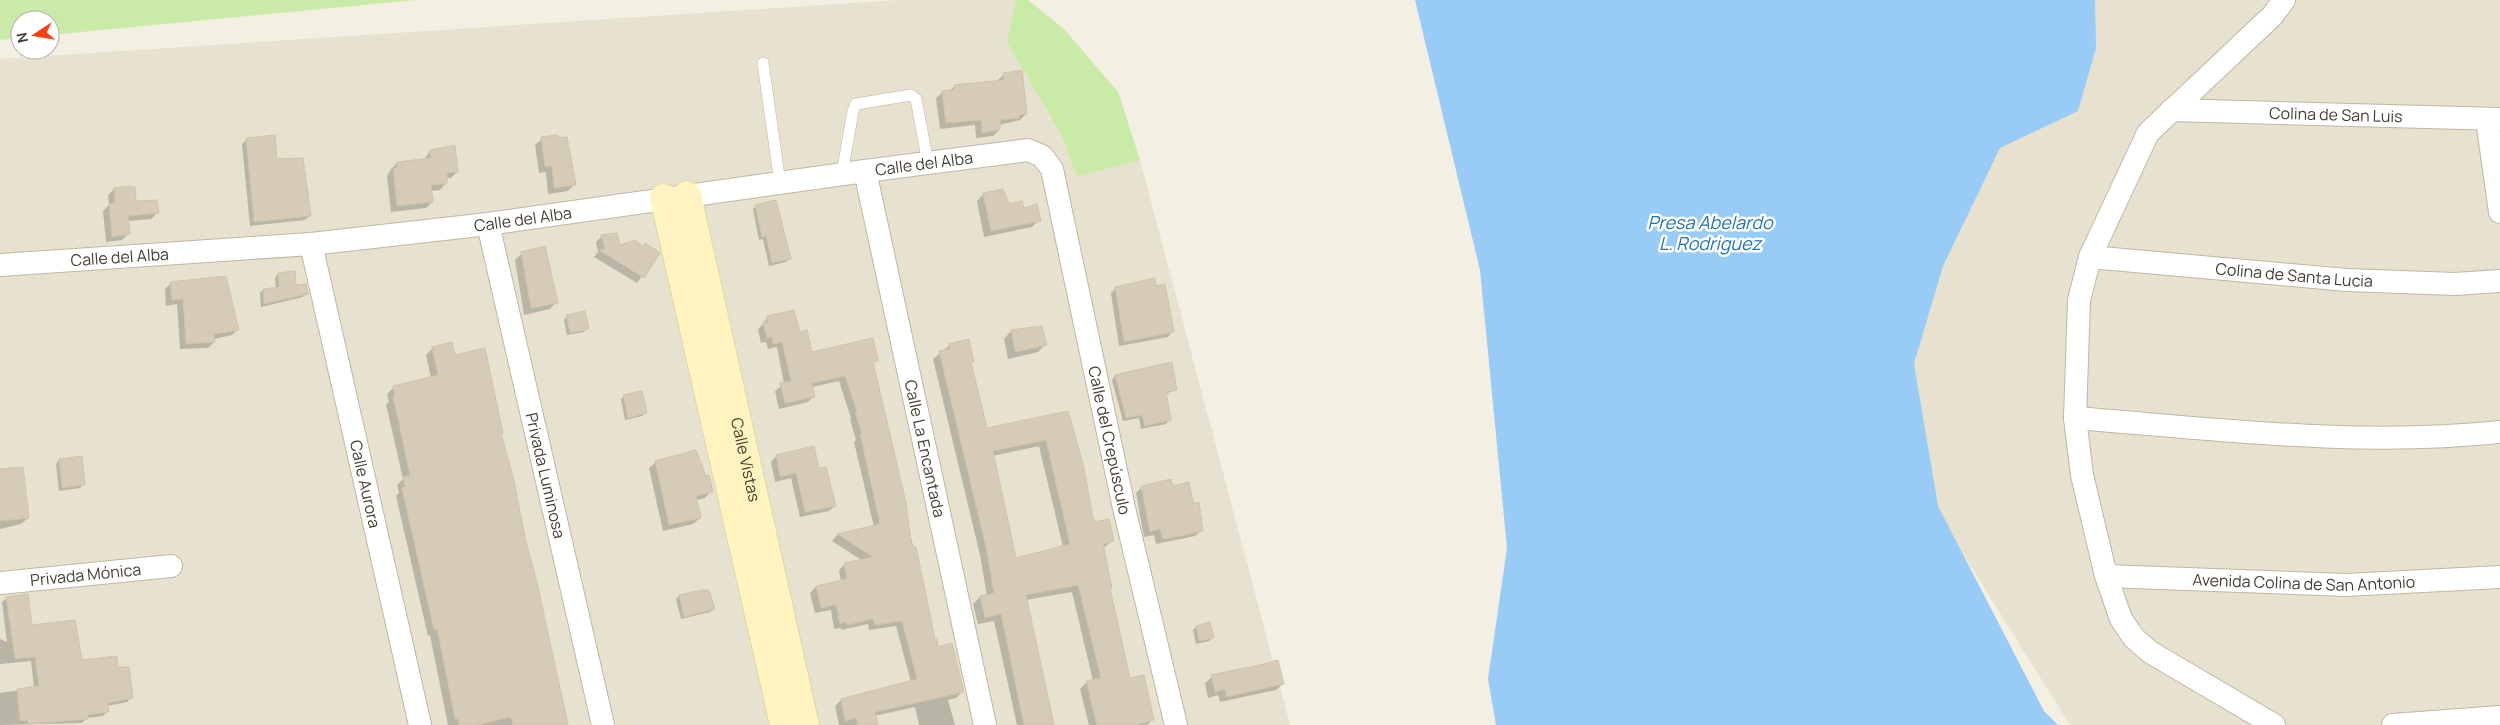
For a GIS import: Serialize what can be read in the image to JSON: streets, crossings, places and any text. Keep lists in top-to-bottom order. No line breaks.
{"streets":{"street":["Colina de San Luis","Calle del Alba","Colina de Santa Lucia","Calle del Crepúsculo","Calle La Encantada","Calle Vistas","Privada Luminosa","Calle Aurora","Privada Mónica","Avenida Colina de San Antonio"]},"crossings":[["Calle del Alba","Calle del Crepúsculo"],["Calle del Alba","Calle La Encantada"],["Calle del Alba","Calle Vistas"],["Calle del Alba","Privada Luminosa"],["Calle del Alba","Calle Aurora"]],"water":["Presa Abelardo L. Rodriguez"],"north":"left"}
